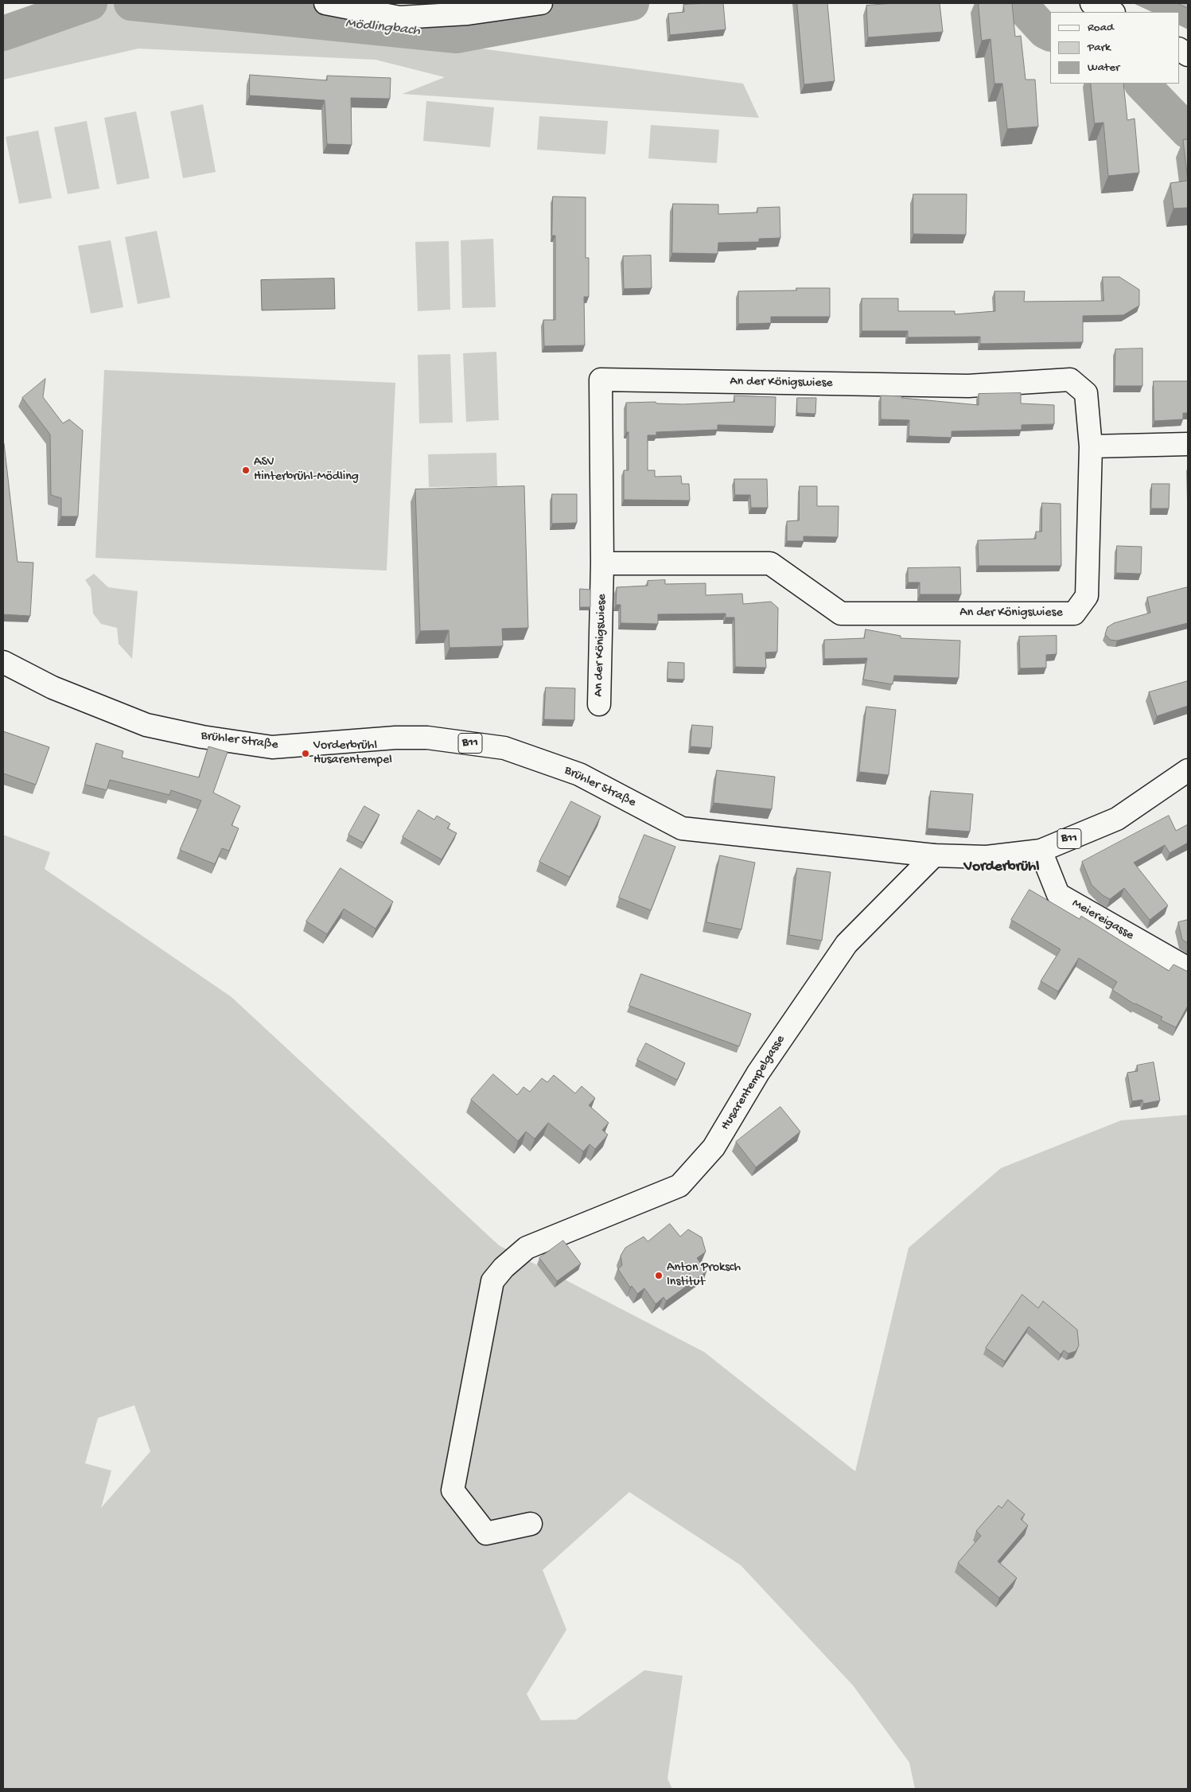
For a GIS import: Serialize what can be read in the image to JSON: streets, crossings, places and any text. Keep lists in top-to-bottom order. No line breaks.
{"streets":{"street":["An der Königswiese","Brühler Straße","B11","Meiereigasse","Husarentempelgasse"]},"crossings":[["Brühler Straße","Meiereigasse"],["Brühler Straße","Husarentempelgasse"]],"districts":["Vorderbrühl"],"water":["Mödlingbach"],"places":["ASV Hinterbrühl-Mödling","Vorderbrühl Husarentempel","Anton Proksch Institut"],"legend":["Road","Park","Water"]}
